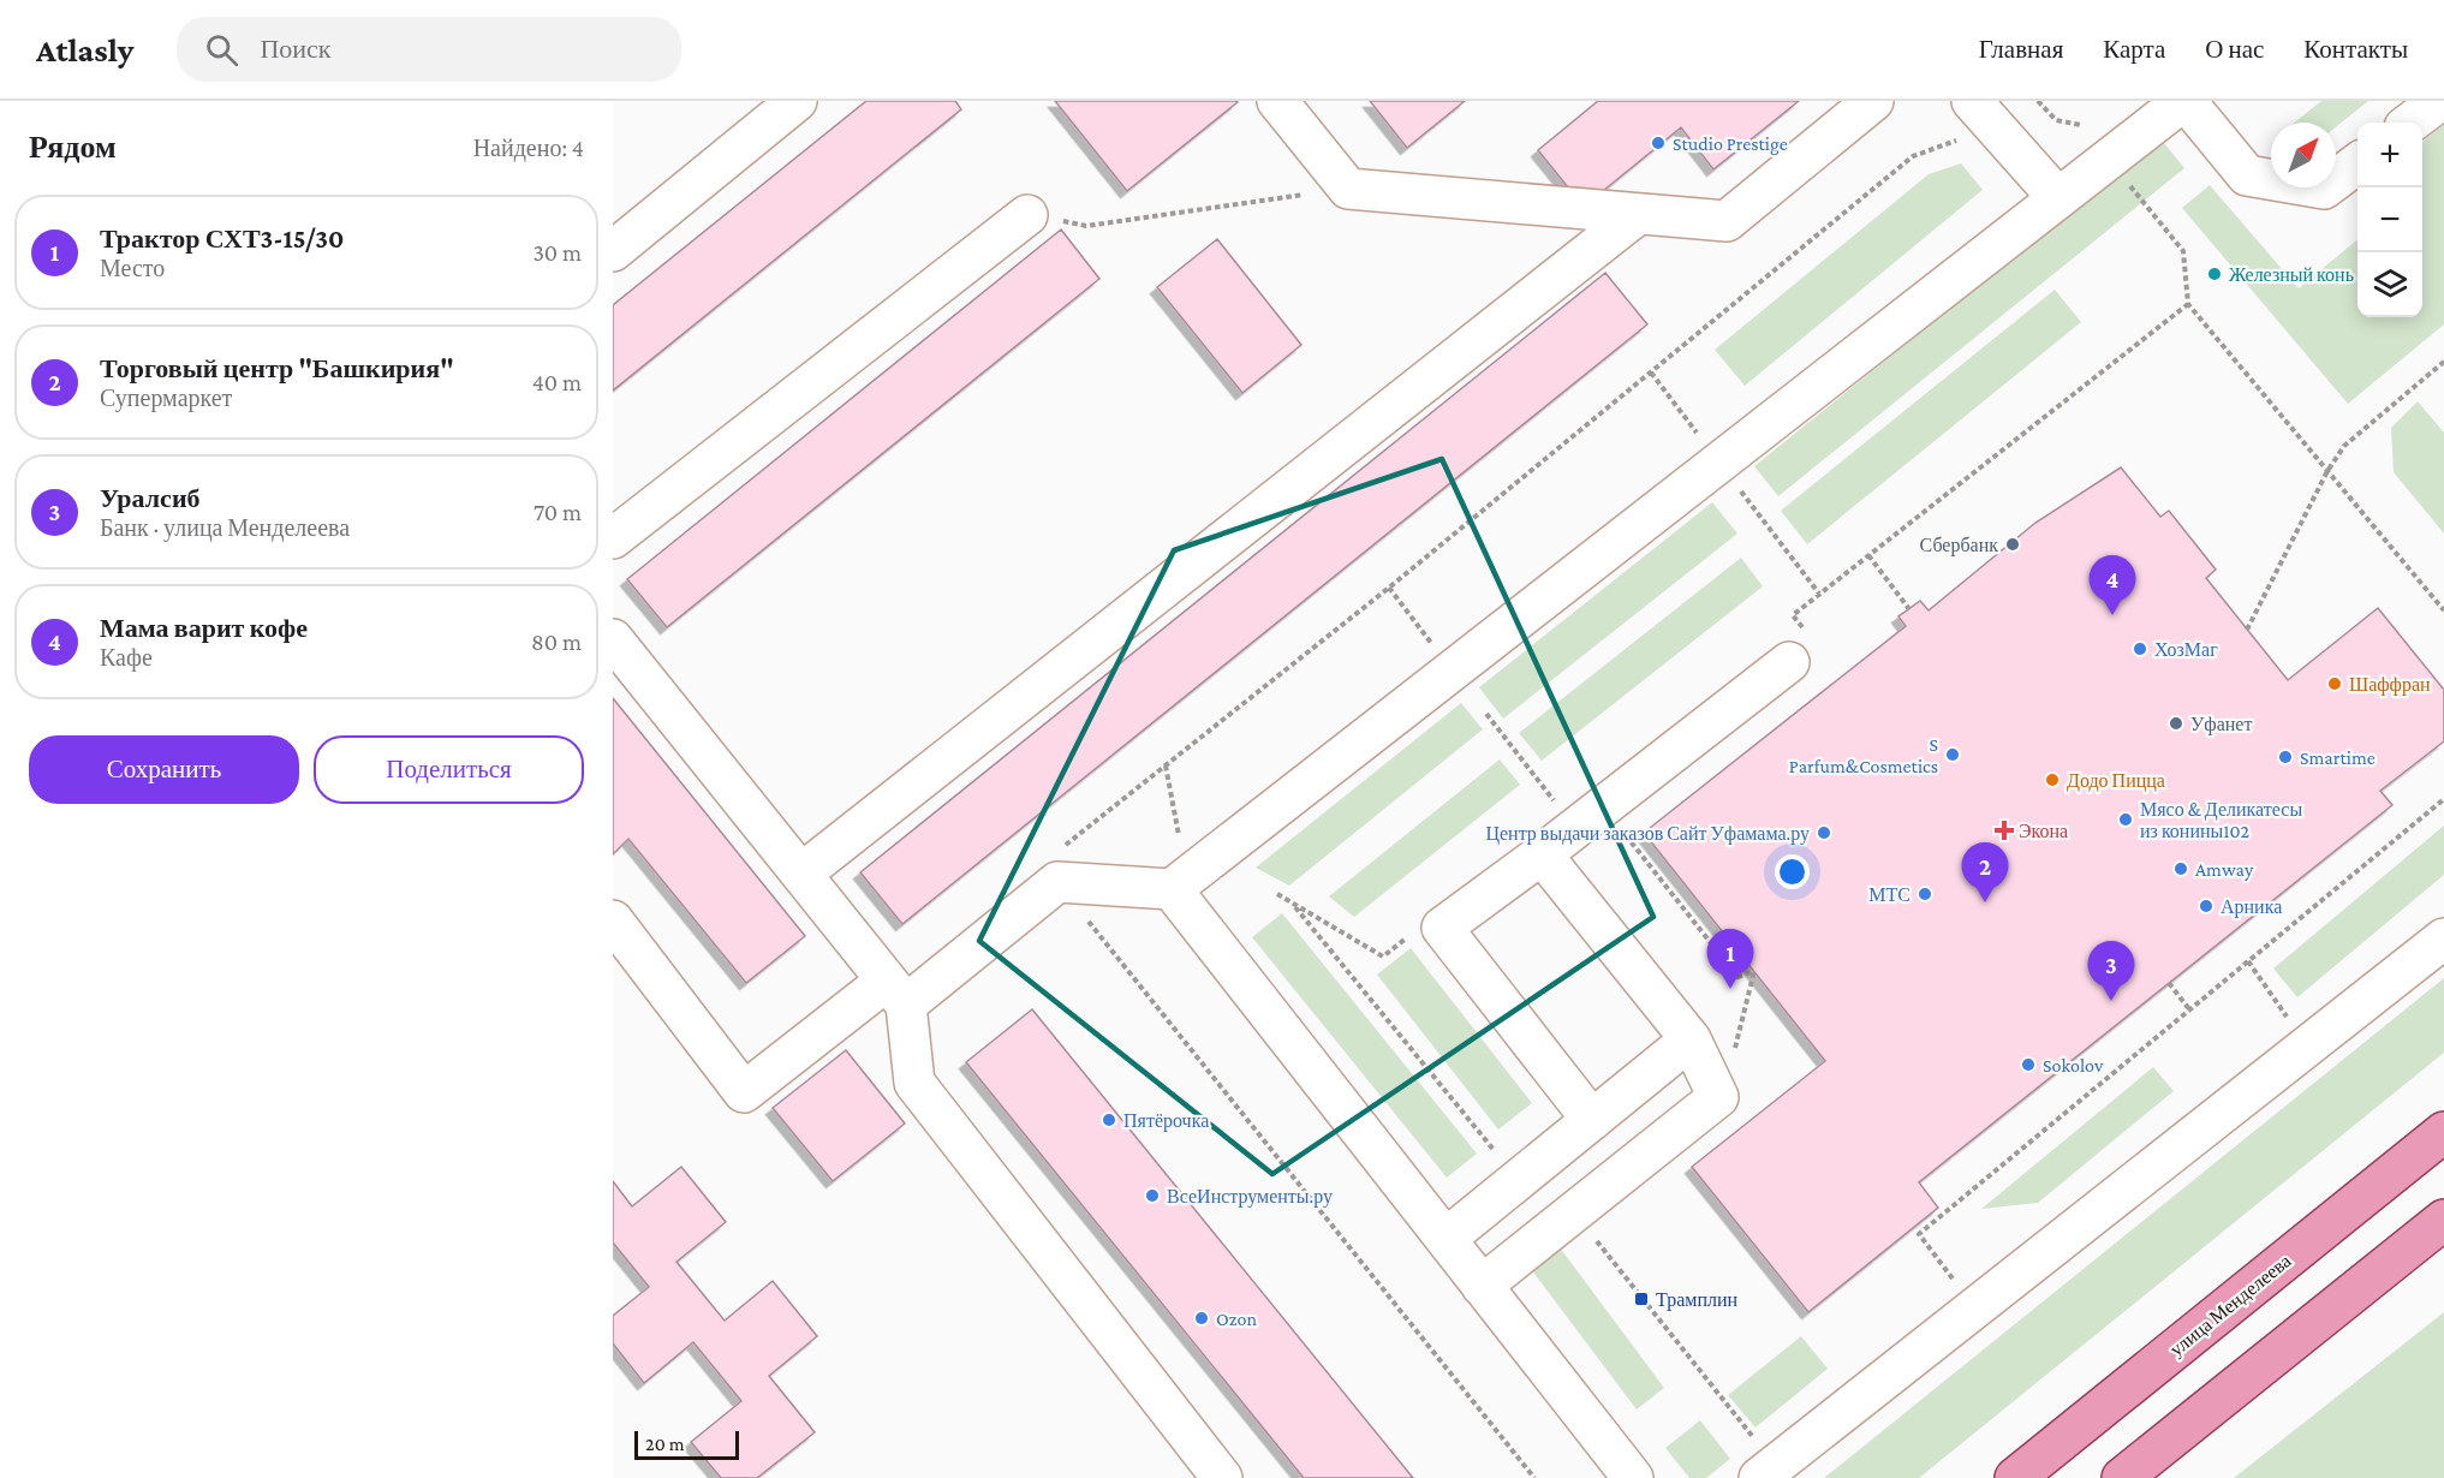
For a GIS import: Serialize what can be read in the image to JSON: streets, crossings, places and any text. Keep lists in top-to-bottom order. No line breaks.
{"streets":{"main road":["улица Менделеева"]},"places":{"other":["Studio Prestige","Железный конь","Сбербанк","ХозМаг","Шаффран","Уфанет","S Parfum&Cosmetics","Smartime","Додо Пицца","Мясо & Деликатесы из конины102","Центр выдачи заказов Сайт Уфамама.ру","Amway","МТС","Арника","Sokolov","Пятёрочка","ВсеИнструменты.ру","Ozon"],"health":["Экона"],"transit":["Трамплин"]},"scale_bar":"20 m","north":"top right","page":{"header":"Atlasly","search":"Поиск","nav":["Главная","Карта","О нас","Контакты"],"heading":["Рядом","Найдено: 4"],"map_buttons":["+","−"],"list":[{"mark":"1","name":"Трактор СХТ3-15/30","note":"Место","value":"30 m"},{"mark":"2","name":"Торговый центр \"Башкирия\"","note":"Супермаркет","value":"40 m"},{"mark":"3","name":"Уралсиб","note":"Банк · улица Менделеева","value":"70 m"},{"mark":"4","name":"Мама варит кофе","note":"Кафе","value":"80 m"}],"pins":["4","2","1","3"],"buttons":["Сохранить","Поделиться"],"scale":"20 m"}}
